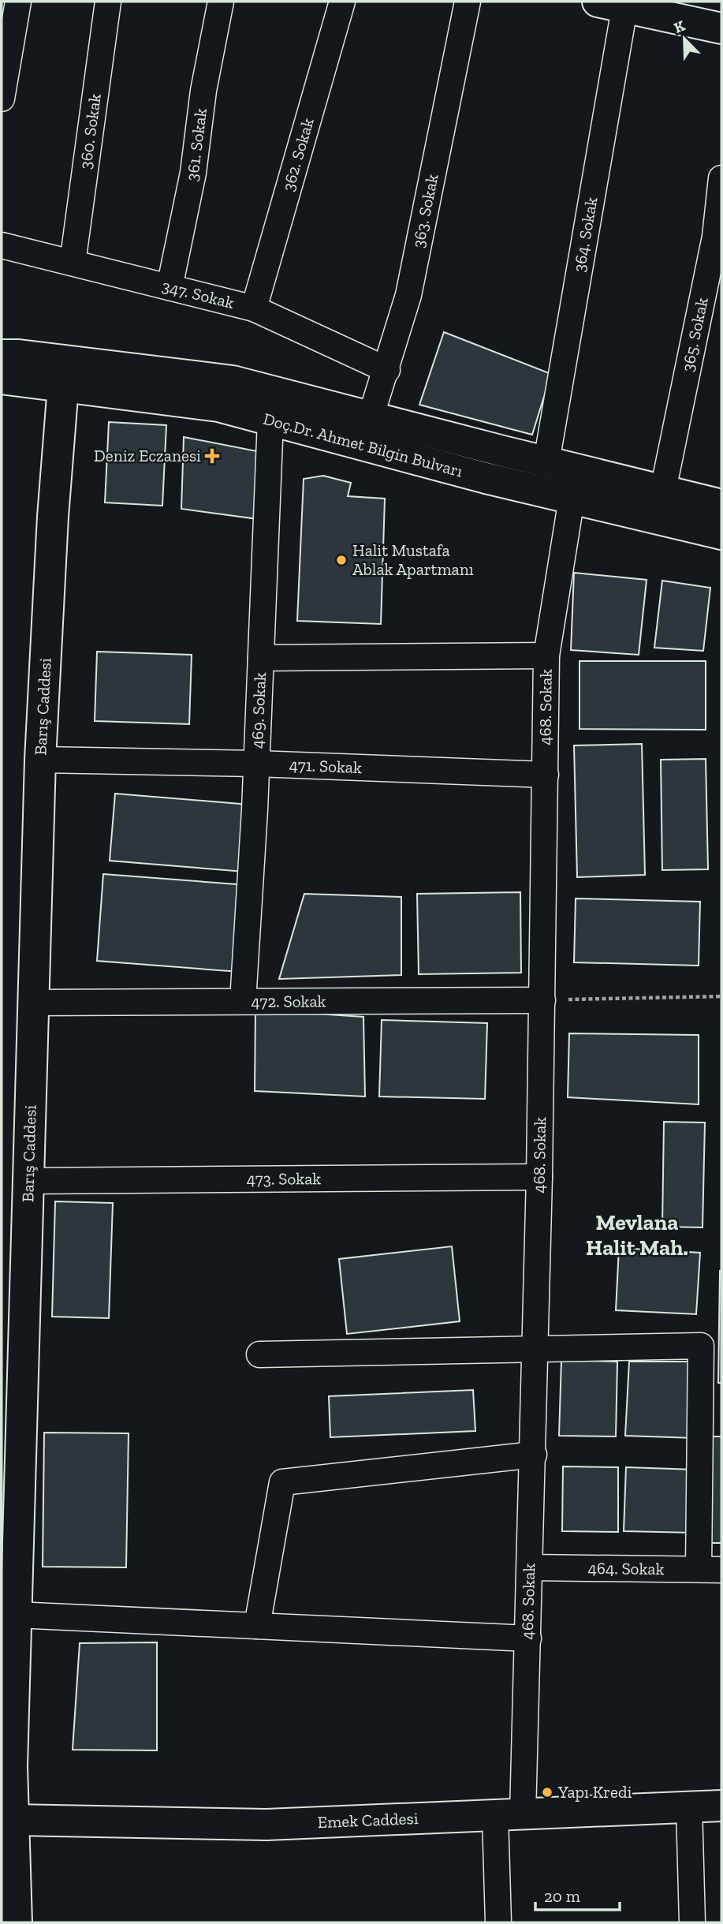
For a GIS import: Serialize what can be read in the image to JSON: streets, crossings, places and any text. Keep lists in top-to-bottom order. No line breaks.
{"streets":{"street":["360. Sokak","361. Sokak","362. Sokak","363. Sokak","364. Sokak","347. Sokak","365. Sokak","Doç.Dr. Ahmet Bilgin Bulvarı","Barış Caddesi","468. Sokak","469. Sokak","471. Sokak","472. Sokak","473. Sokak","464. Sokak","Emek Caddesi"]},"crossings":[["360. Sokak","347. Sokak"],["361. Sokak","347. Sokak"],["362. Sokak","347. Sokak"],["363. Sokak","347. Sokak"],["363. Sokak","Doç.Dr. Ahmet Bilgin Bulvarı"],["364. Sokak","Doç.Dr. Ahmet Bilgin Bulvarı"],["365. Sokak","Doç.Dr. Ahmet Bilgin Bulvarı"],["Doç.Dr. Ahmet Bilgin Bulvarı","Barış Caddesi"],["Doç.Dr. Ahmet Bilgin Bulvarı","468. Sokak"],["Doç.Dr. Ahmet Bilgin Bulvarı","469. Sokak"],["Barış Caddesi","471. Sokak"],["Barış Caddesi","472. Sokak"],["Barış Caddesi","473. Sokak"],["Barış Caddesi","Emek Caddesi"],["468. Sokak","471. Sokak"],["468. Sokak","472. Sokak"],["468. Sokak","473. Sokak"],["468. Sokak","464. Sokak"],["468. Sokak","Emek Caddesi"],["469. Sokak","471. Sokak"],["469. Sokak","472. Sokak"]],"districts":["Mevlana Halit Mah."],"places":{"health":["Deniz Eczanesi"],"other":["Halit Mustafa Ablak Apartmanı","Yapı Kredi"]},"scale_bar":"20 m","north":"top left"}
